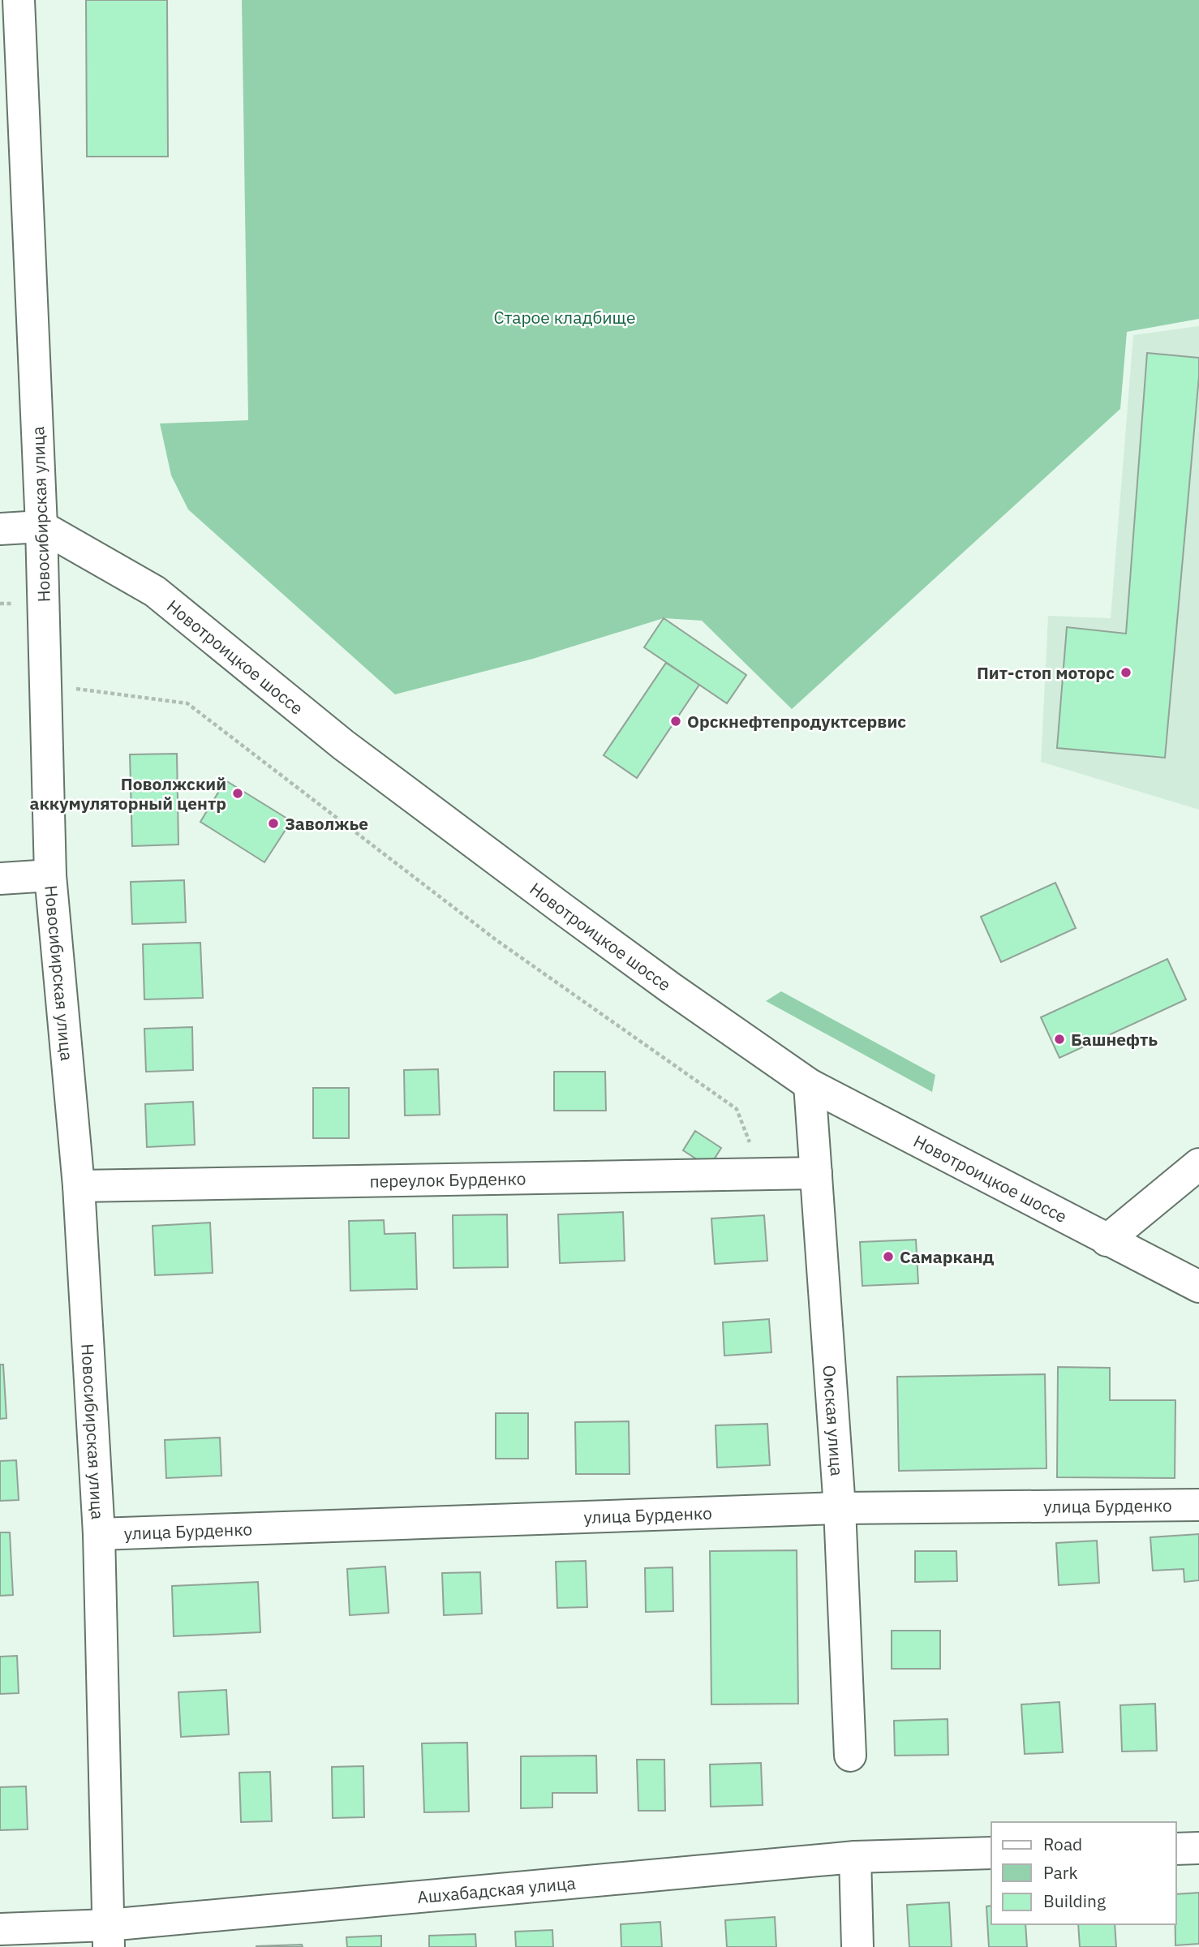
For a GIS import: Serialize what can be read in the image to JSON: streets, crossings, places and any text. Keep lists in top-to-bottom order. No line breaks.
{"streets":{"street":["Новосибирская улица","Новотроицкое шоссе","переулок Бурденко","Омская улица","улица Бурденко","Ашхабадская улица"]},"crossings":[["Новосибирская улица","Новотроицкое шоссе"],["Новосибирская улица","переулок Бурденко"],["Новосибирская улица","улица Бурденко"],["Новосибирская улица","Ашхабадская улица"],["Новотроицкое шоссе","Омская улица"],["переулок Бурденко","Омская улица"],["Омская улица","улица Бурденко"]],"parks":["Старое кладбище"],"places":["Пит-стоп моторс","Орскнефтепродуктсервис","Поволжский аккумуляторный центр","Заволжье","Башнефть","Самарканд"],"legend":["Road","Park","Building"]}
